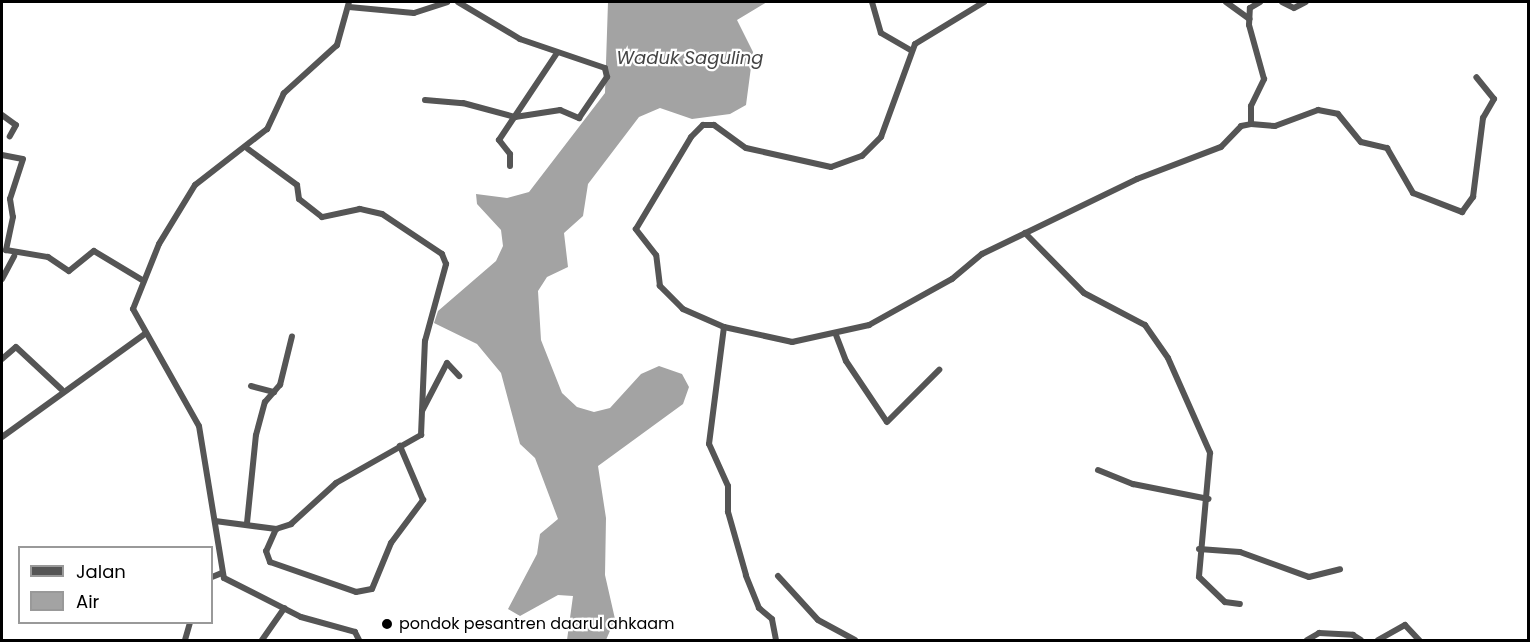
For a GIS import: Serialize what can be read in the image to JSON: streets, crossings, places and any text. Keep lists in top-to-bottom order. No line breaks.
{"water":["Waduk Saguling"],"places":["pondok pesantren daarul ahkaam"],"legend":["Jalan","Air"]}
